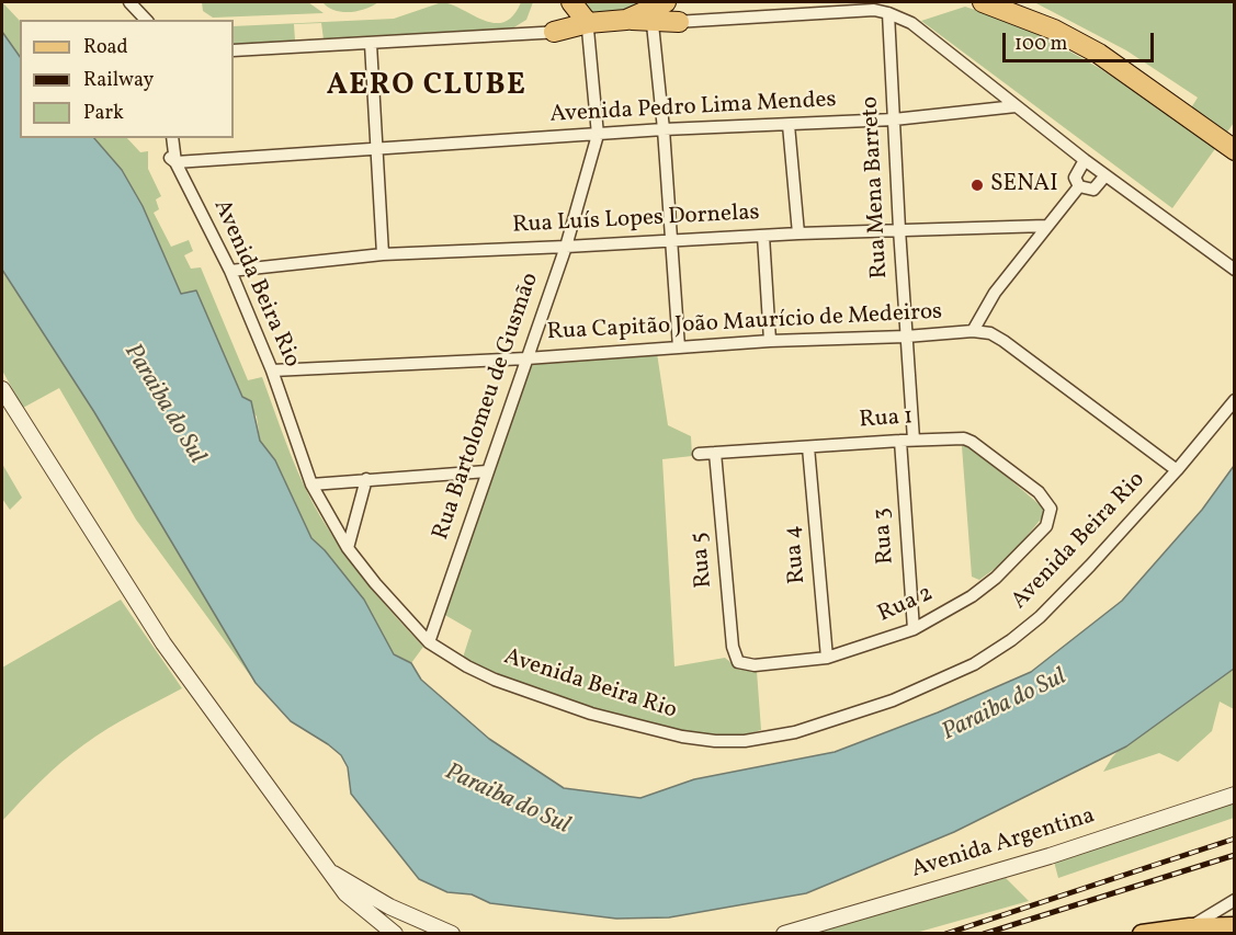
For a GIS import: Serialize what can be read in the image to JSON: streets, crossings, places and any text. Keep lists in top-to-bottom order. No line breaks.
{"streets":{"street":["Avenida Pedro Lima Mendes","Rua Mena Barreto","Rua Luís Lopes Dornelas","Avenida Beira Rio","Rua Capitão João Maurício de Medeiros","Rua Bartolomeu de Gusmão","Rua 1","Rua 3","Rua 4","Rua 5","Rua 2","Avenida Argentina"]},"crossings":[["Avenida Pedro Lima Mendes","Rua Mena Barreto"],["Avenida Pedro Lima Mendes","Avenida Beira Rio"],["Avenida Pedro Lima Mendes","Rua Bartolomeu de Gusmão"],["Rua Mena Barreto","Rua Luís Lopes Dornelas"],["Rua Mena Barreto","Rua Capitão João Maurício de Medeiros"],["Rua Mena Barreto","Rua 1"],["Rua Luís Lopes Dornelas","Avenida Beira Rio"],["Rua Luís Lopes Dornelas","Rua Bartolomeu de Gusmão"],["Avenida Beira Rio","Rua Capitão João Maurício de Medeiros"],["Avenida Beira Rio","Rua Bartolomeu de Gusmão"],["Rua Capitão João Maurício de Medeiros","Rua Bartolomeu de Gusmão"],["Rua 1","Rua 3"],["Rua 1","Rua 4"],["Rua 1","Rua 5"],["Rua 1","Rua 2"],["Rua 3","Rua 2"],["Rua 4","Rua 2"],["Rua 5","Rua 2"]],"districts":["AERO CLUBE"],"water":["Paraiba do Sul"],"places":["SENAI"],"legend":["Road","Railway","Park"],"scale_bar":"100 m"}
